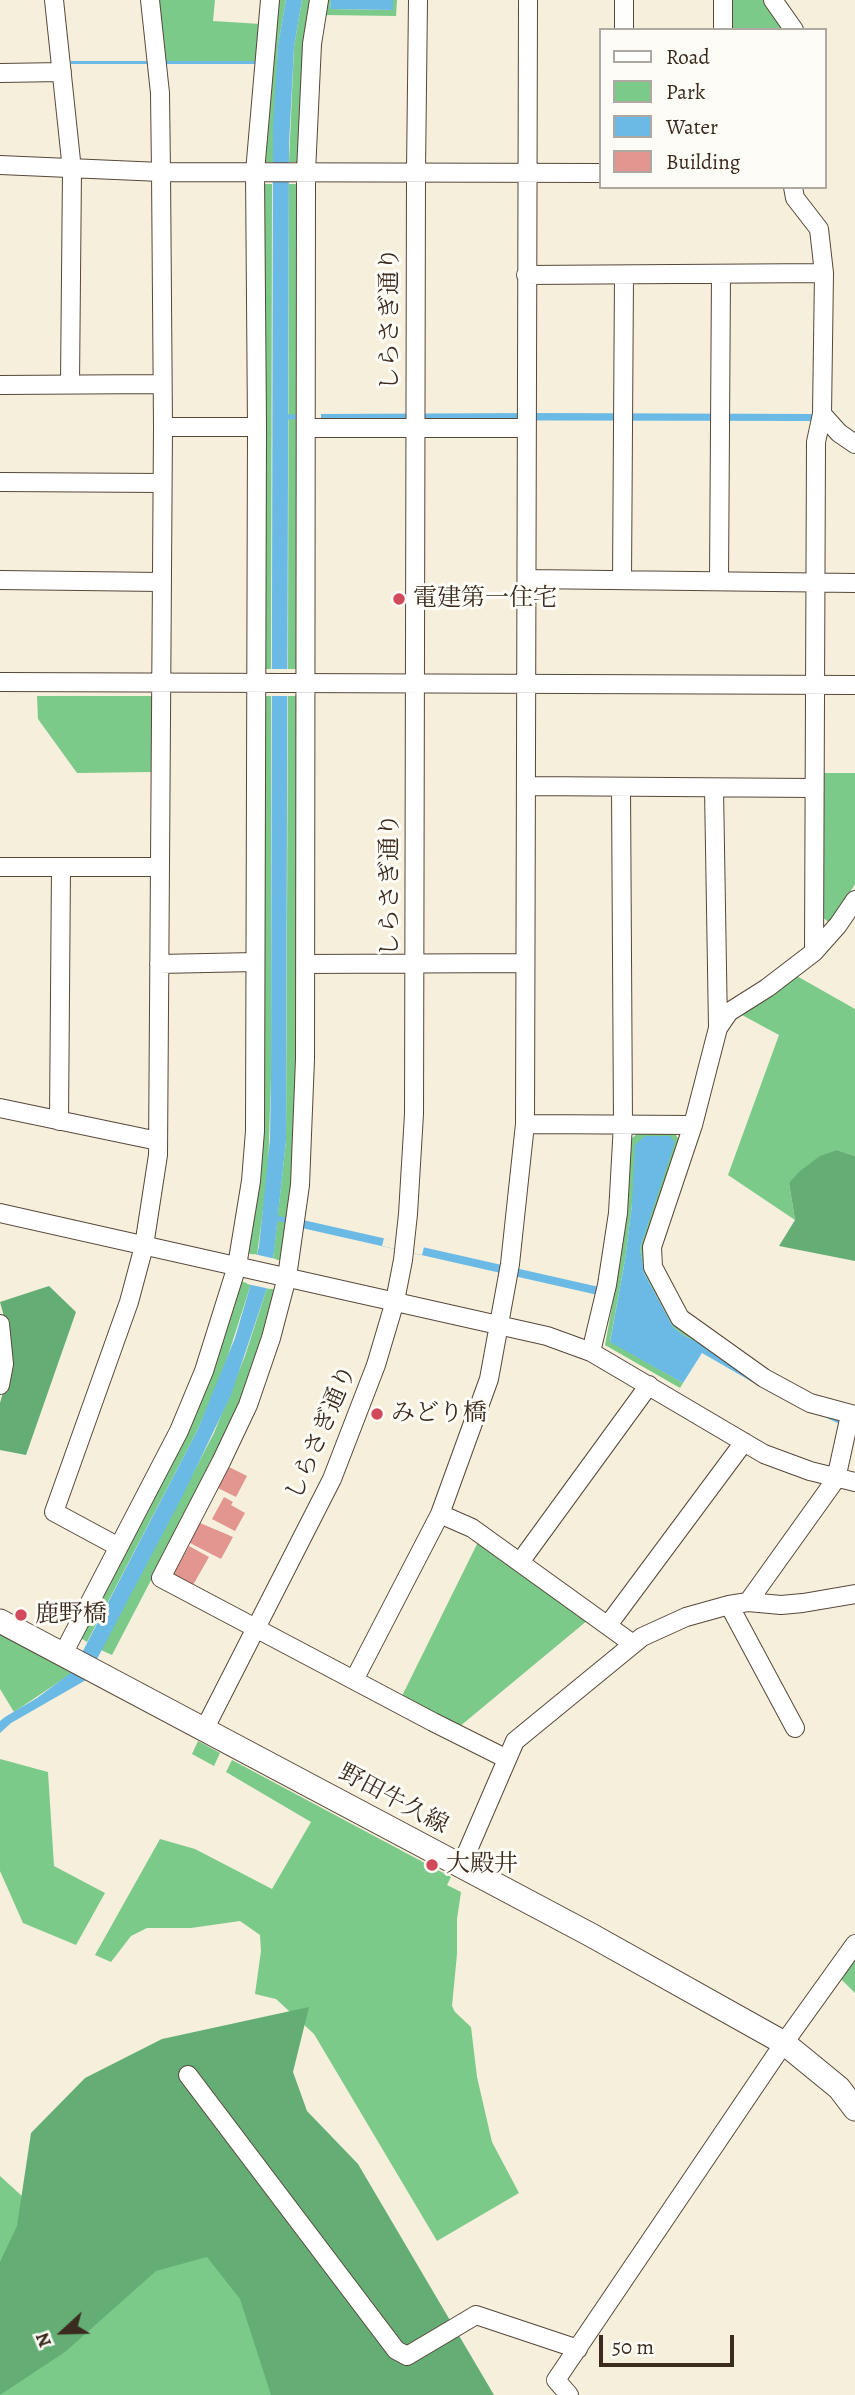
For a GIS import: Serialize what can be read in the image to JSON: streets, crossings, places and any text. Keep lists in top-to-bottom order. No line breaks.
{"streets":{"main road":["野田牛久線"],"street":["しらさぎ通り"]},"crossings":[["しらさぎ通り","野田牛久線"]],"places":["電建第一住宅","みどり橋","鹿野橋","大殿井"],"legend":["Road","Park","Water","Building"],"scale_bar":"50 m","north":"left"}
